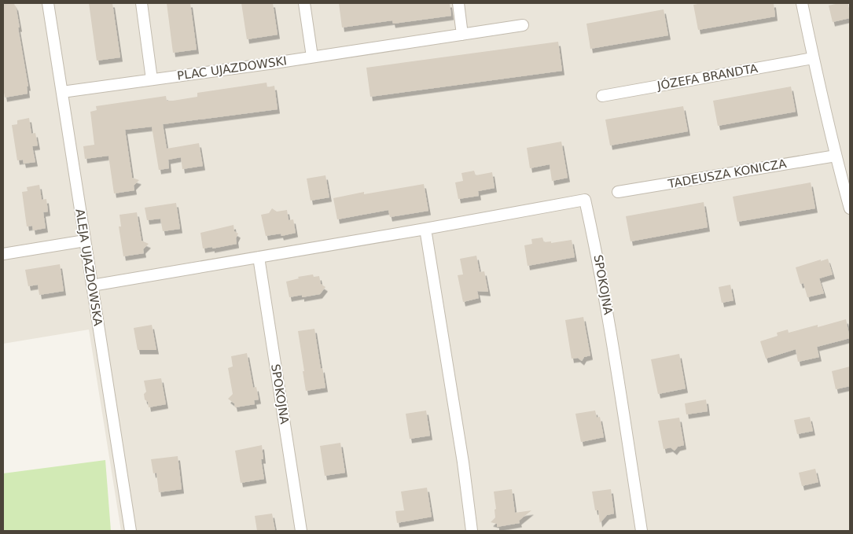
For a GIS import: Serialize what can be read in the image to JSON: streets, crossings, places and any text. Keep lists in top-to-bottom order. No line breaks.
{"streets":{"street":["PLAC UJAZDOWSKI","JÓZEFA BRANDTA","TADEUSZA KONICZA","ALEJA UJAZDOWSKA","SPOKOJNA"]},"crossings":[["PLAC UJAZDOWSKI","ALEJA UJAZDOWSKA"],["ALEJA UJAZDOWSKA","SPOKOJNA"]]}
